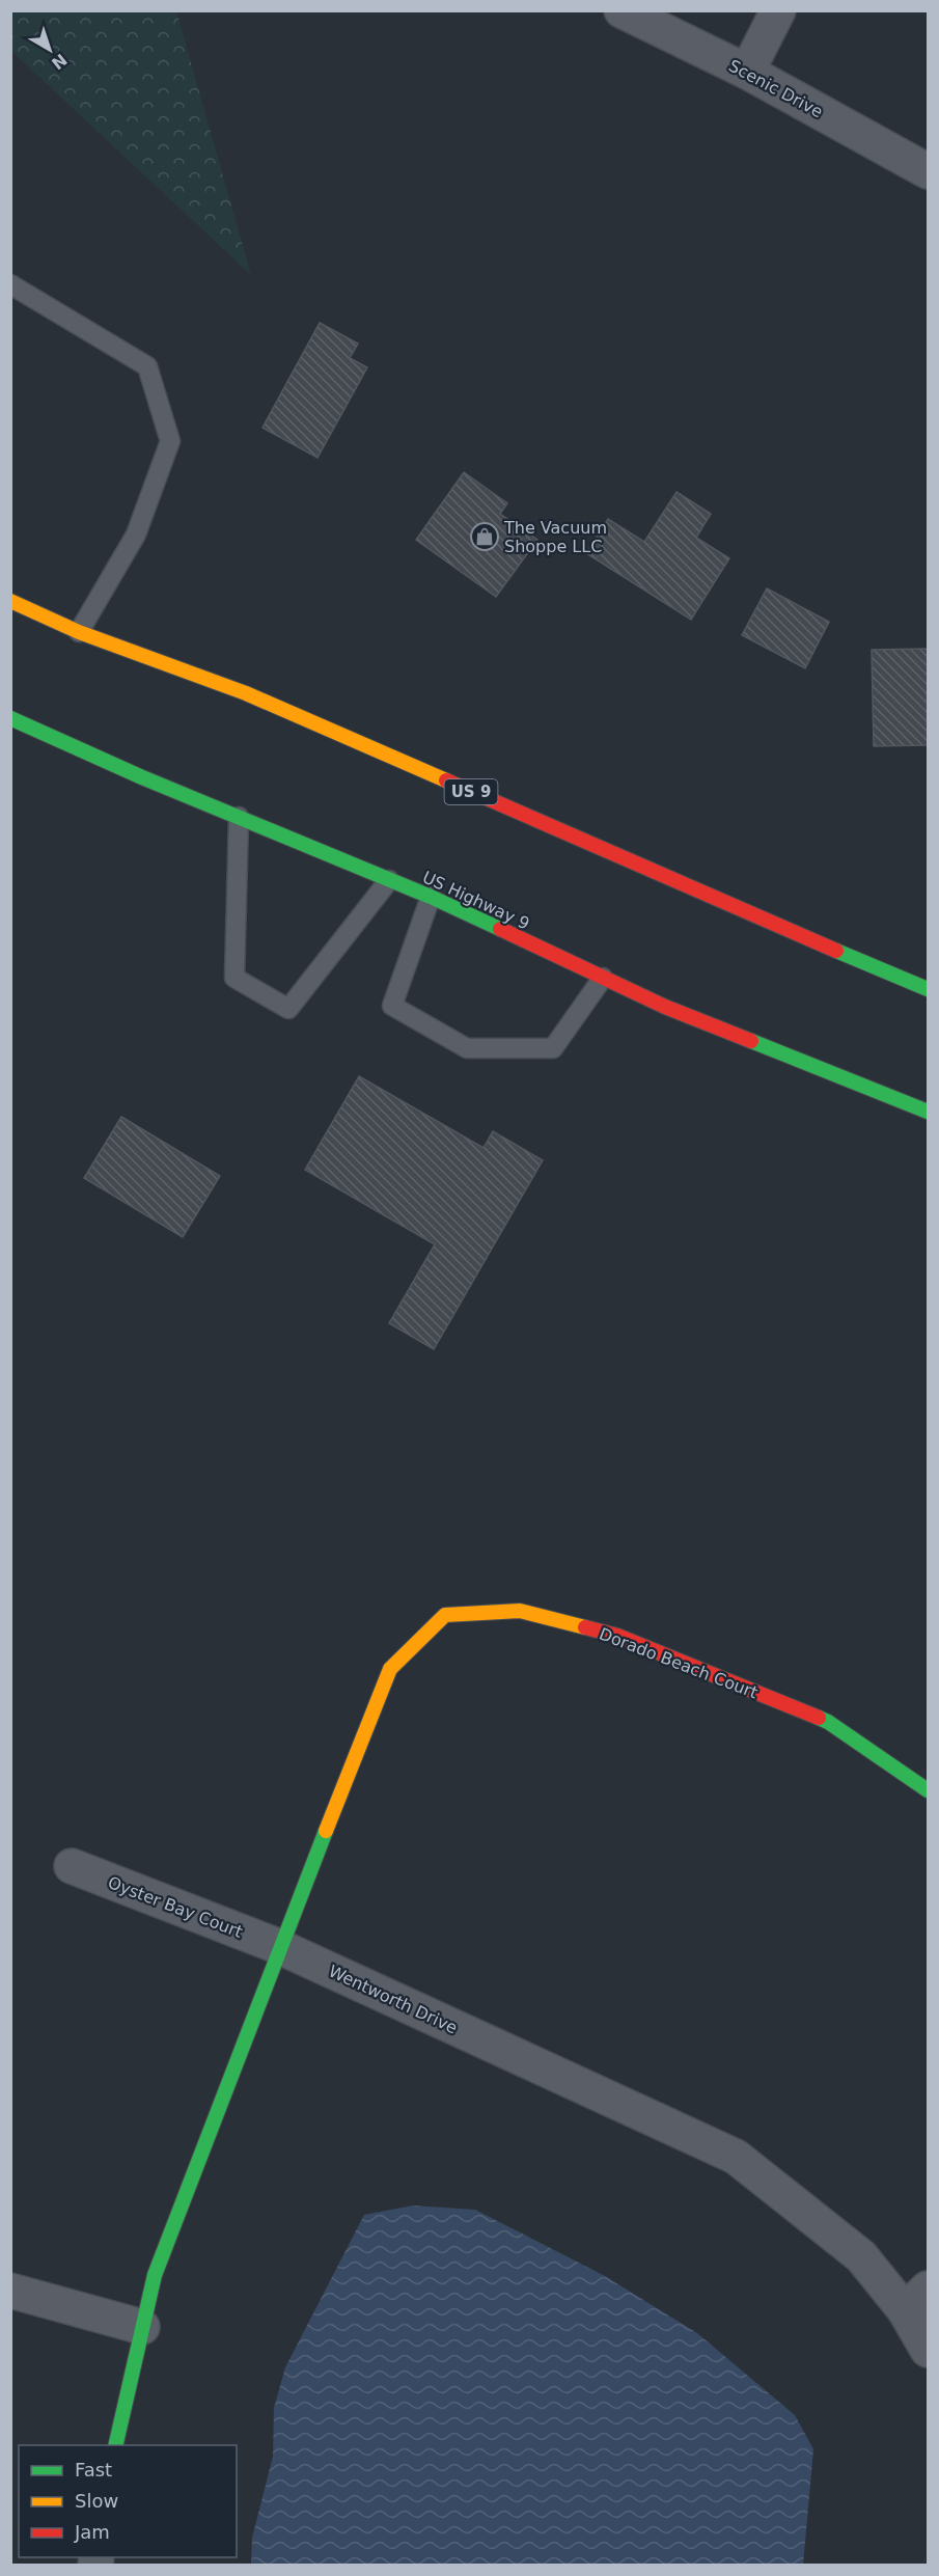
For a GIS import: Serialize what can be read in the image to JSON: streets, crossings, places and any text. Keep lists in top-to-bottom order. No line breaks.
{"streets":{"main road":["US 9","US Highway 9","Dorado Beach Court"],"street":["Scenic Drive","Oyster Bay Court","Wentworth Drive"]},"crossings":[["Dorado Beach Court","Oyster Bay Court"],["Dorado Beach Court","Wentworth Drive"],["Oyster Bay Court","Wentworth Drive"]],"places":{"shop":["The Vacuum Shoppe LLC"]},"legend":["Fast","Slow","Jam"],"north":"bottom right"}
